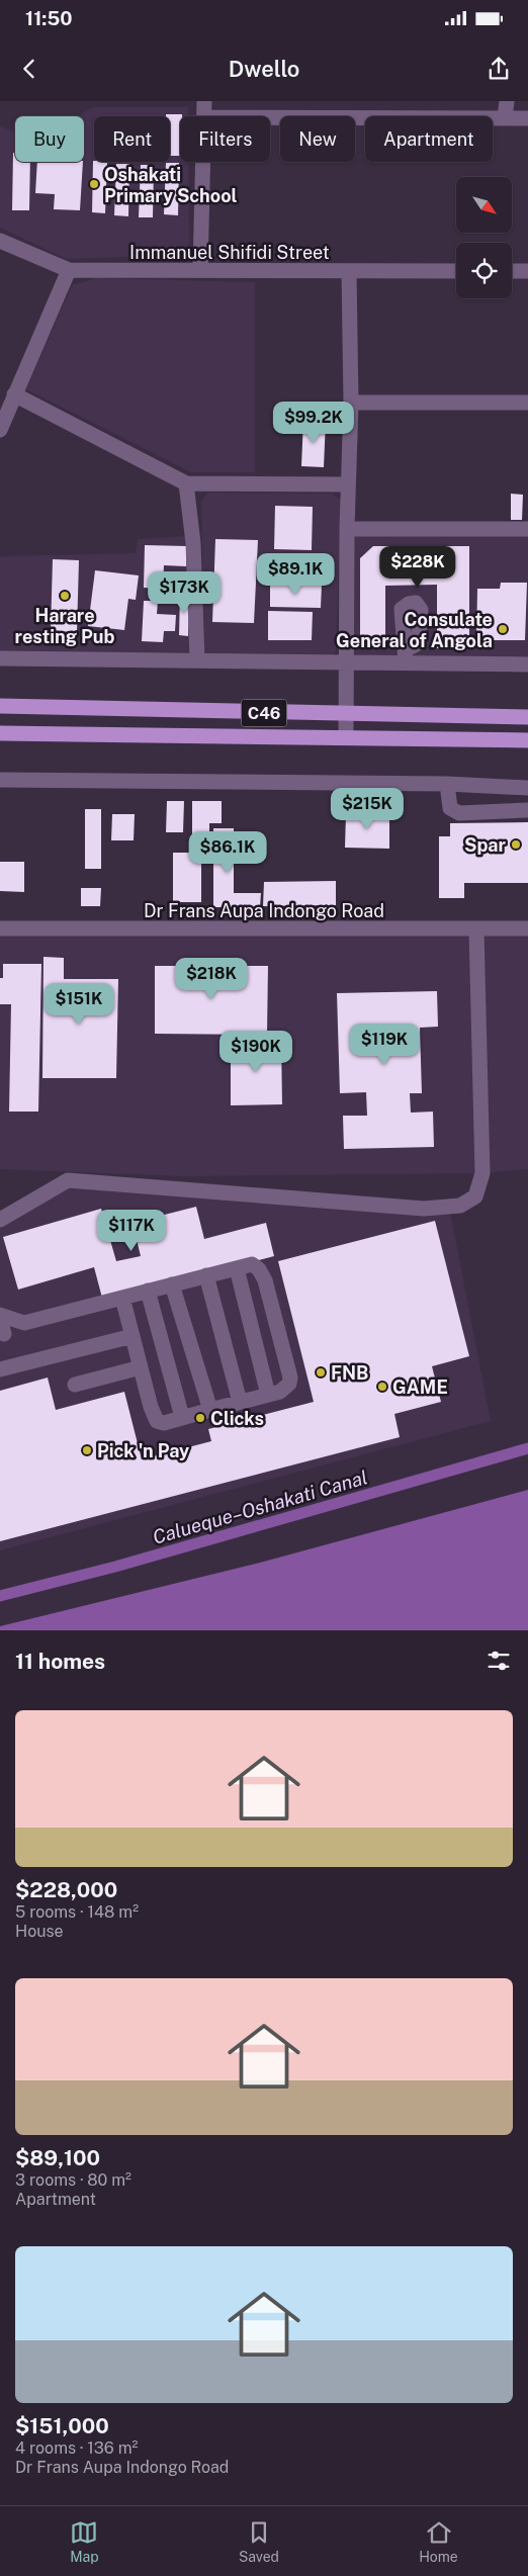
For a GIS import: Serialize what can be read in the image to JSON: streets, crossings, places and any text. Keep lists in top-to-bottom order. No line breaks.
{"streets":{"main road":["C46"],"street":["Immanuel Shifidi Street","Dr Frans Aupa Indongo Road"]},"water":["Calueque–Oshakati Canal"],"places":["Oshakati Primary School","Harare resting Pub","Consulate General of Angola","Spar","FNB","GAME","Clicks","Pick 'n Pay"],"north":"bottom right","page":{"status":"11:50","header":"Dwello","chip":["Buy","Rent","Filters","New","Apartment"],"price":["$99.2K","$228K","$89.1K","$173K","$215K","$86.1K","$218K","$151K","$119K","$190K","$117K"],"heading":"11 homes","list":[{"name":"$228,000","note":"5 rooms · 148 m² · House"},{"name":"$89,100","note":"3 rooms · 80 m² · Apartment"},{"name":"$151,000","note":"4 rooms · 136 m² · Dr Frans Aupa Indongo Road"}],"tabs":["Map","Saved","Home"]}}
